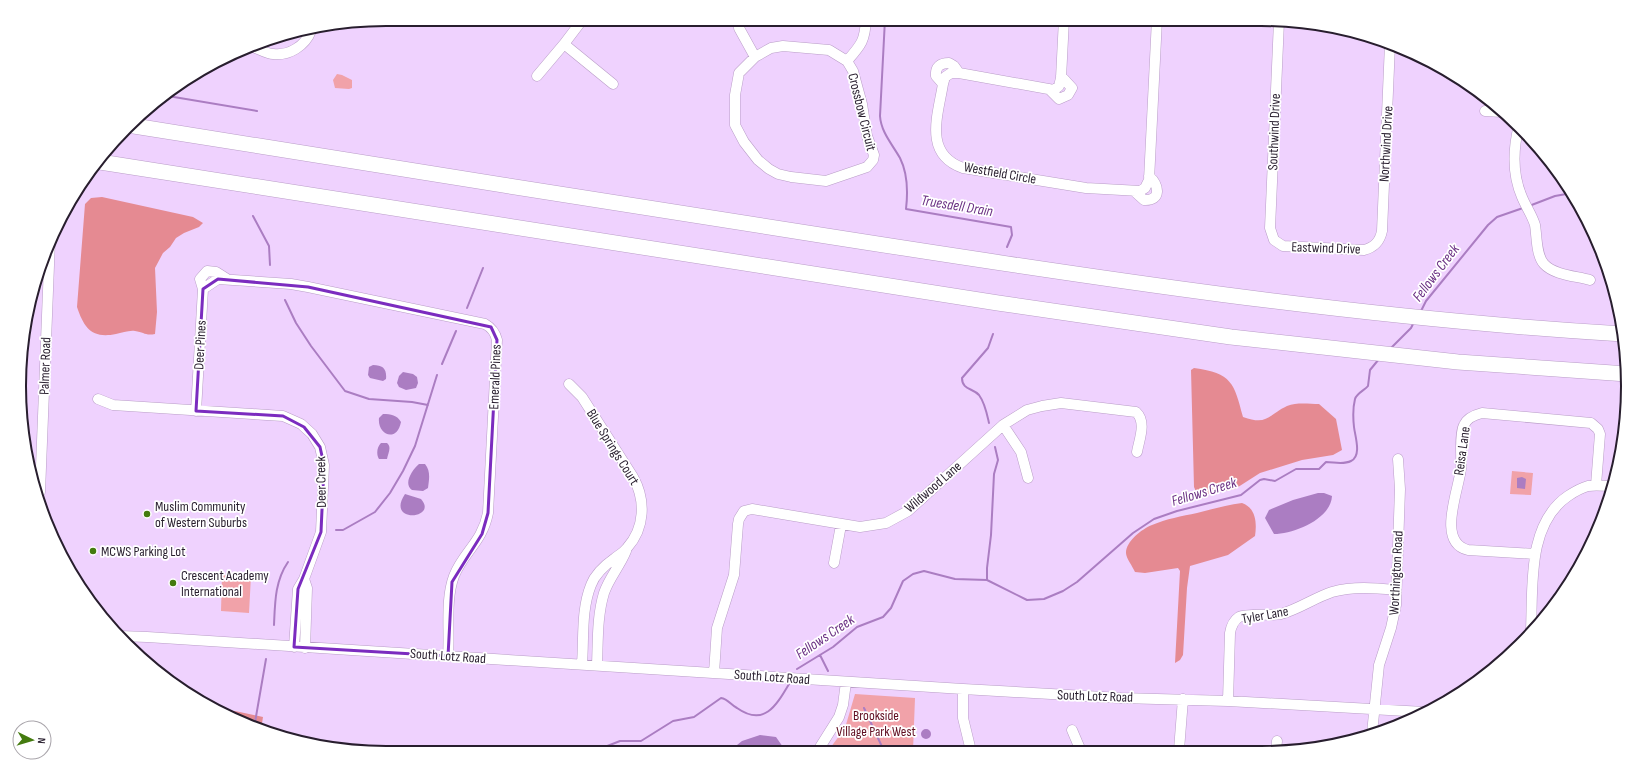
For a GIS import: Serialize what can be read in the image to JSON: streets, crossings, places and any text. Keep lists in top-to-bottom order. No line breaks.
{"streets":{"street":["Crossbow Circuit","Southwind Drive","Northwind Drive","Westfield Circle","Eastwind Drive","Deer Pines","Palmer Road","Emerald Pines","Blue Springs Court","Reisa Lane","Deer Creek","Wildwood Lane","Worthington Road","Tyler Lane","South Lotz Road"]},"crossings":[["Southwind Drive","Eastwind Drive"],["Northwind Drive","Eastwind Drive"],["Deer Pines","Emerald Pines"],["Deer Pines","Deer Creek"],["Emerald Pines","South Lotz Road"],["Blue Springs Court","South Lotz Road"],["Deer Creek","South Lotz Road"],["Wildwood Lane","South Lotz Road"],["Worthington Road","Tyler Lane"],["Worthington Road","South Lotz Road"],["Tyler Lane","South Lotz Road"]],"water":["Truesdell Drain","Fellows Creek"],"parks":["Brookside Village Park West"],"places":["Muslim Community of Western Suburbs","MCWS Parking Lot","Crescent Academy International"],"north":"right"}
